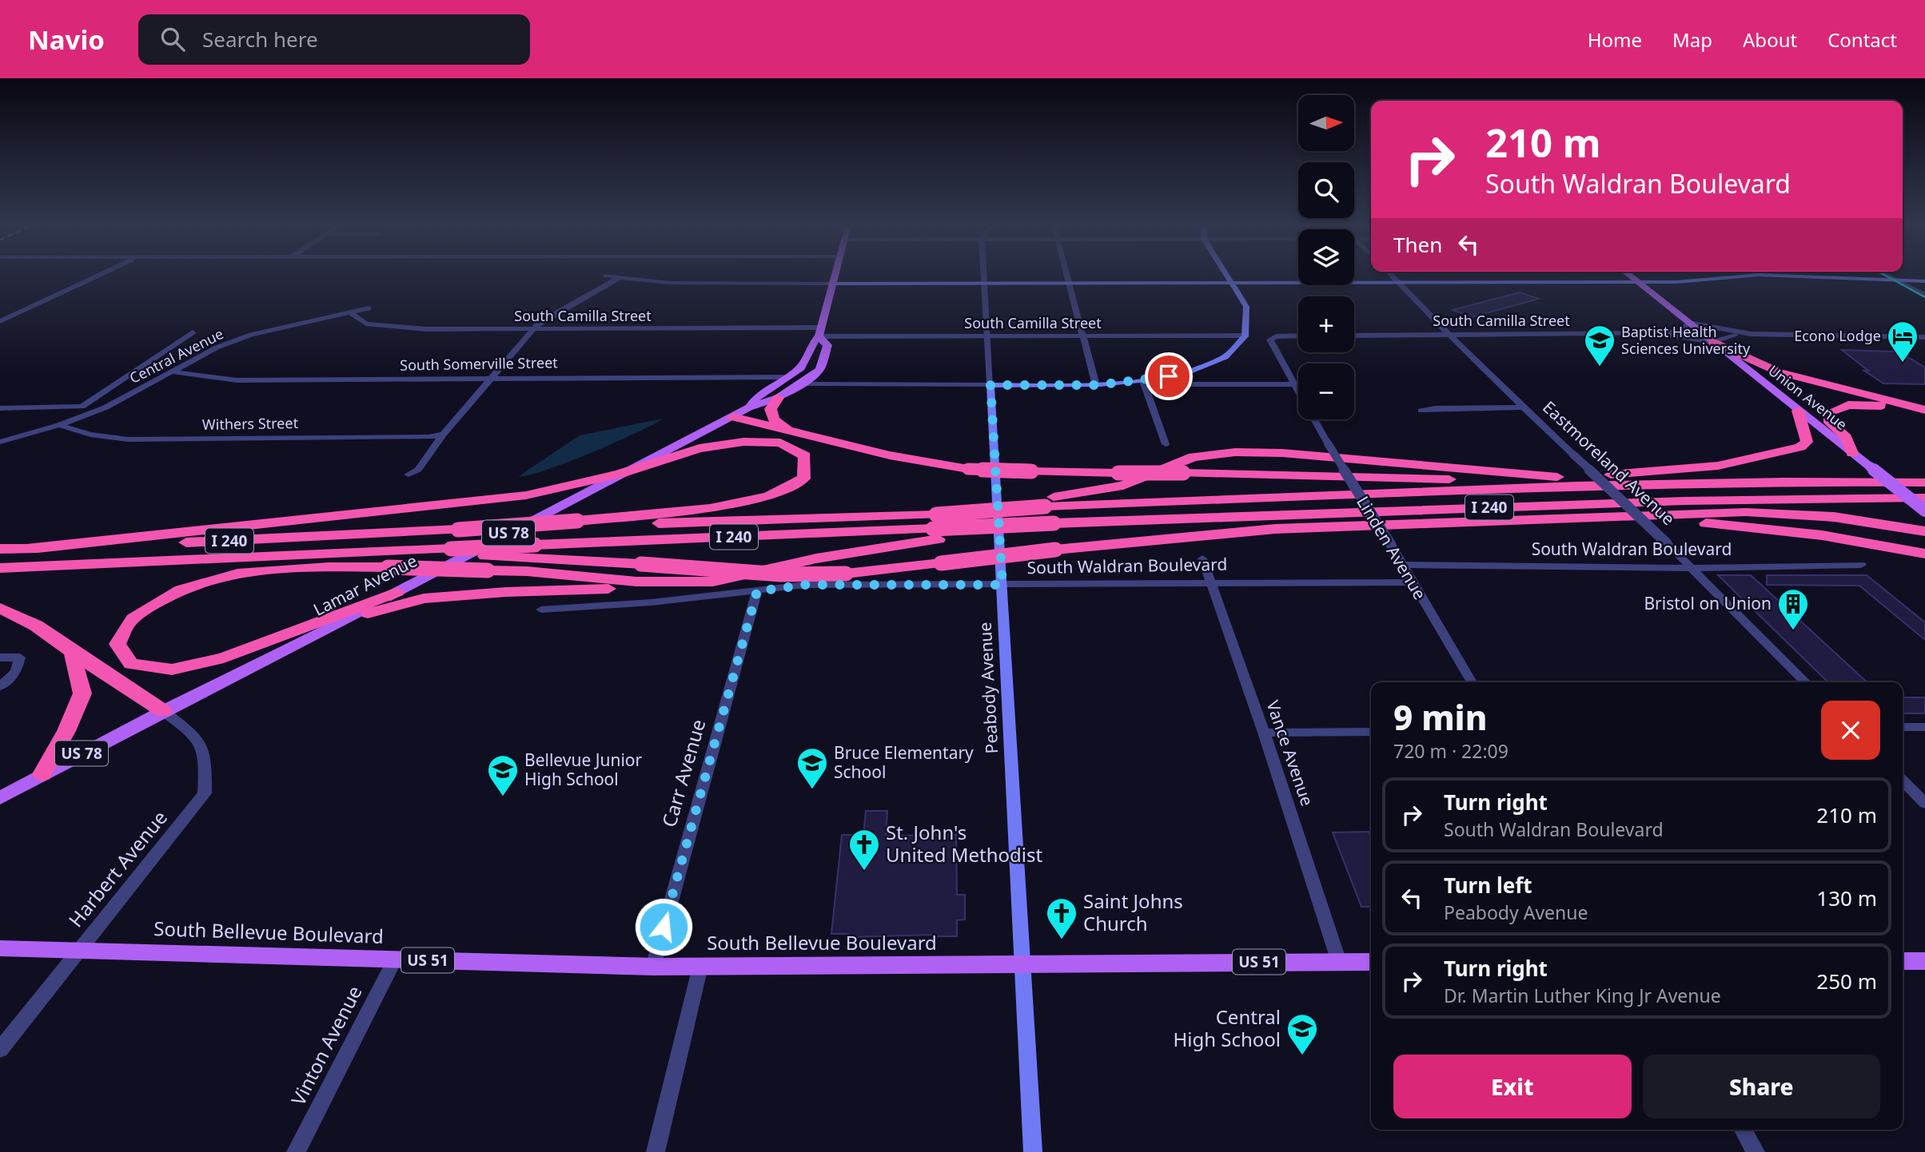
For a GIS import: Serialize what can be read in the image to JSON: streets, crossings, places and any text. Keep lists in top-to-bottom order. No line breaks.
{"streets":{"highway":["I 240"],"main road":["Union Avenue","US 78","Lamar Avenue","Peabody Avenue","South Bellevue Boulevard","US 51"],"street":["South Camilla Street","Central Avenue","South Somerville Street","Withers Street","Eastmoreland Avenue","Linden Avenue","South Waldran Boulevard","Vance Avenue","Carr Avenue","Harbert Avenue","Vinton Avenue"]},"crossings":[["South Camilla Street","Central Avenue"],["South Camilla Street","Union Avenue"],["South Camilla Street","Eastmoreland Avenue"],["South Camilla Street","US 78"],["South Camilla Street","Peabody Avenue"],["Central Avenue","South Somerville Street"],["Central Avenue","Withers Street"],["South Somerville Street","US 78"],["Eastmoreland Avenue","South Waldran Boulevard"],["US 78","Lamar Avenue"],["Linden Avenue","South Waldran Boulevard"],["South Waldran Boulevard","Peabody Avenue"],["South Waldran Boulevard","Vance Avenue"],["South Waldran Boulevard","Carr Avenue"],["Lamar Avenue","Harbert Avenue"],["Peabody Avenue","South Bellevue Boulevard"],["Vance Avenue","South Bellevue Boulevard"],["Carr Avenue","South Bellevue Boulevard"],["Harbert Avenue","South Bellevue Boulevard"],["South Bellevue Boulevard","Vinton Avenue"]],"places":{"hotel":["Econo Lodge"],"school or university":["Baptist Health Sciences University","Bruce Elementary School","Bellevue Junior High School","Central High School"],"building":["Bristol on Union"],"church":["St. John's United Methodist","Saint Johns Church"]},"north":"right","page":{"header":"Navio","search":"Search here","nav":["Home","Map","About","Contact"],"map_buttons":["+","−"],"turn":["210 m","South Waldran Boulevard"],"then":"Then","heading":["9 min","720 m · 22:09"],"list":[{"name":"Turn right","note":"South Waldran Boulevard","value":"210 m"},{"name":"Turn left","note":"Peabody Avenue","value":"130 m"},{"name":"Turn right","note":"Dr. Martin Luther King Jr Avenue","value":"250 m"}],"buttons":["Exit","Share"]}}
